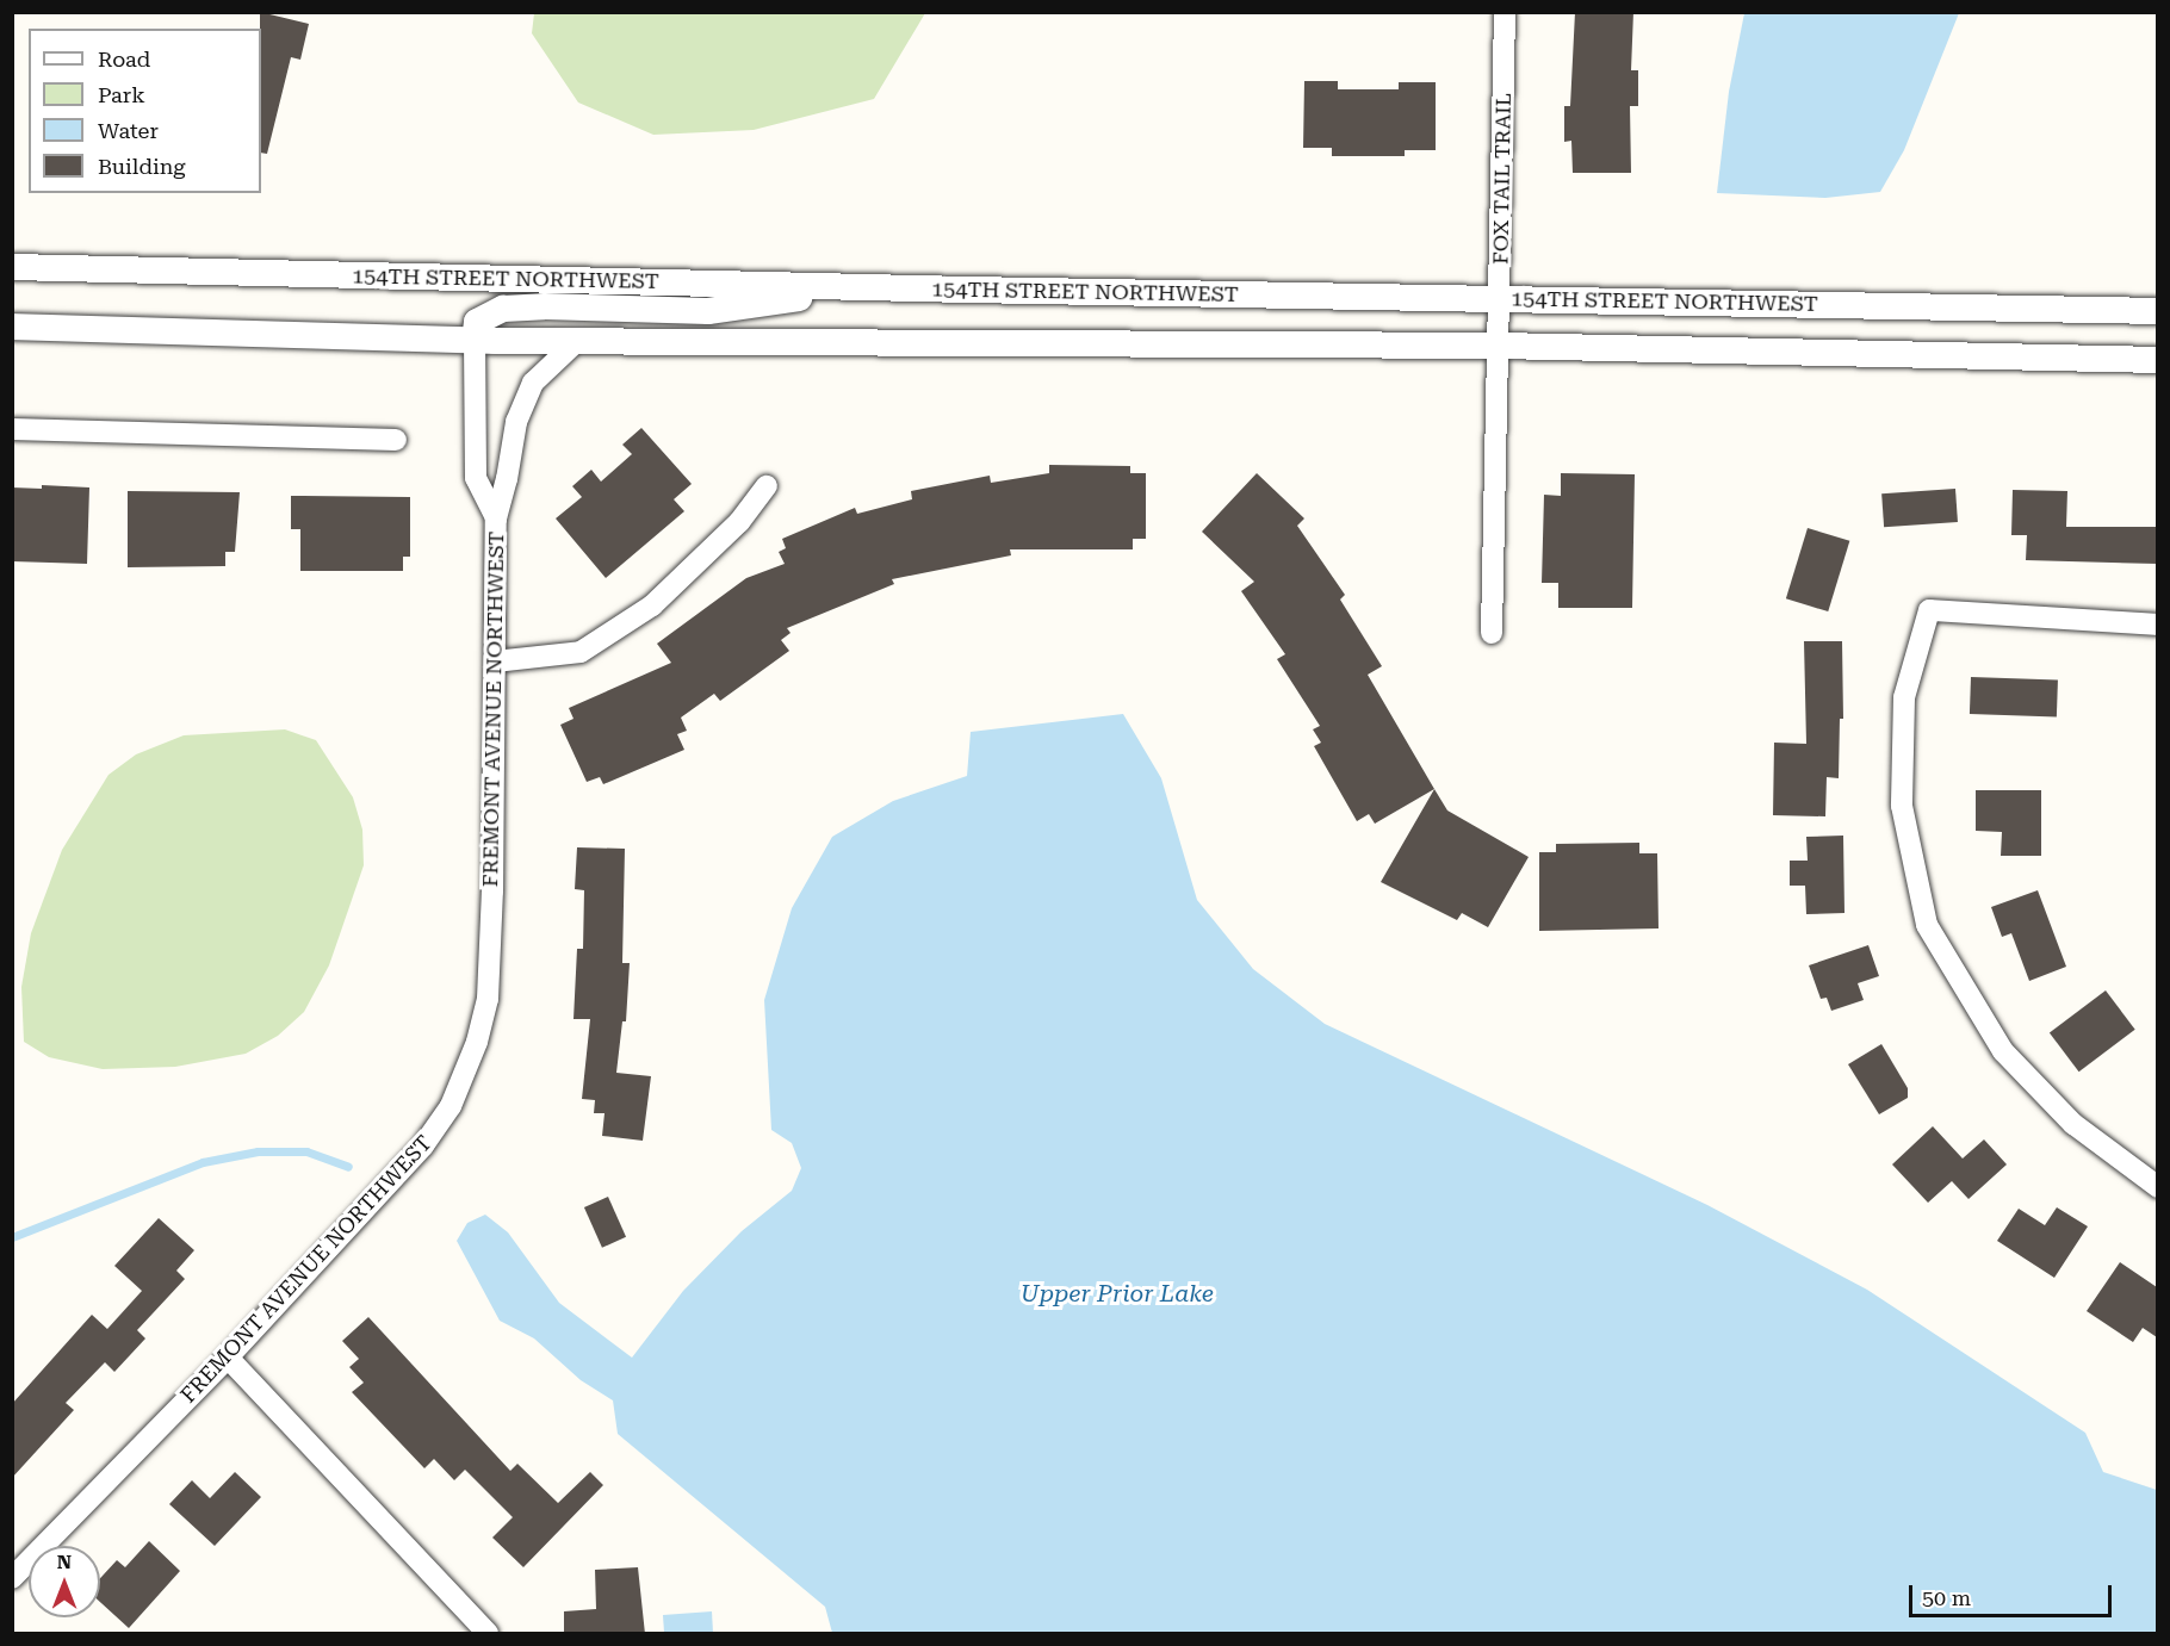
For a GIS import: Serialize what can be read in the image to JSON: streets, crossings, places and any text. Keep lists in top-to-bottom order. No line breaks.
{"streets":{"street":["FOX TAIL TRAIL","154TH STREET NORTHWEST","FREMONT AVENUE NORTHWEST"]},"crossings":[["FOX TAIL TRAIL","154TH STREET NORTHWEST"]],"water":["Upper Prior Lake"],"legend":["Road","Park","Water","Building"],"scale_bar":"50 m","north":"top"}
